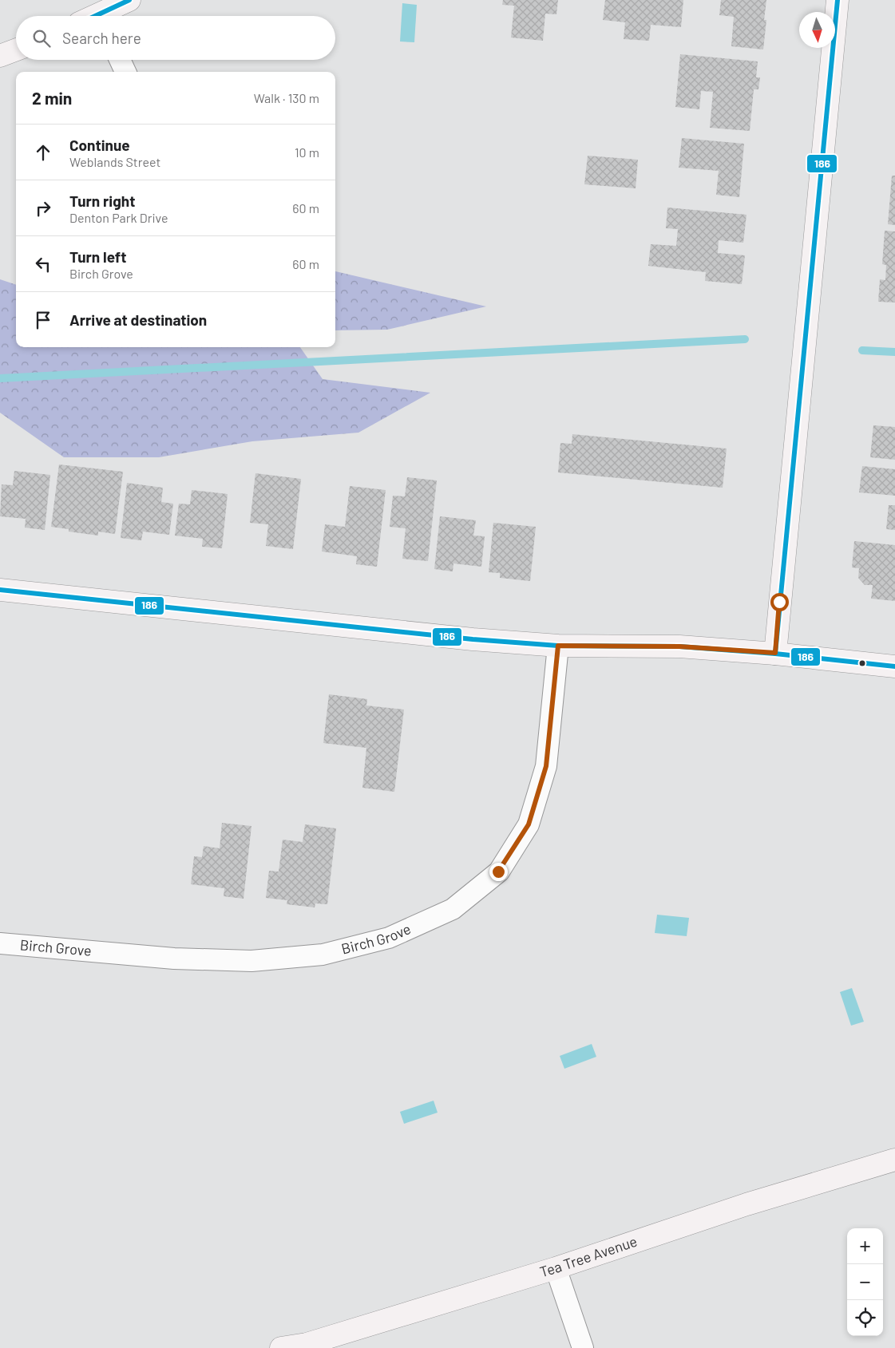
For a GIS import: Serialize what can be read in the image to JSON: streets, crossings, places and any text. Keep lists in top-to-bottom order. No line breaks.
{"streets":{"street":["Birch Grove","Tea Tree Avenue"]},"lines":["transit line 186"],"north":"bottom","page":{"search":"Search here","heading":["2 min","Walk · 130 m"],"list":[["Continue","Weblands Street","10 m"],["Turn right","Denton Park Drive","60 m"],["Turn left","Birch Grove","60 m"],"Arrive at destination"],"map_buttons":["+","−"]}}
